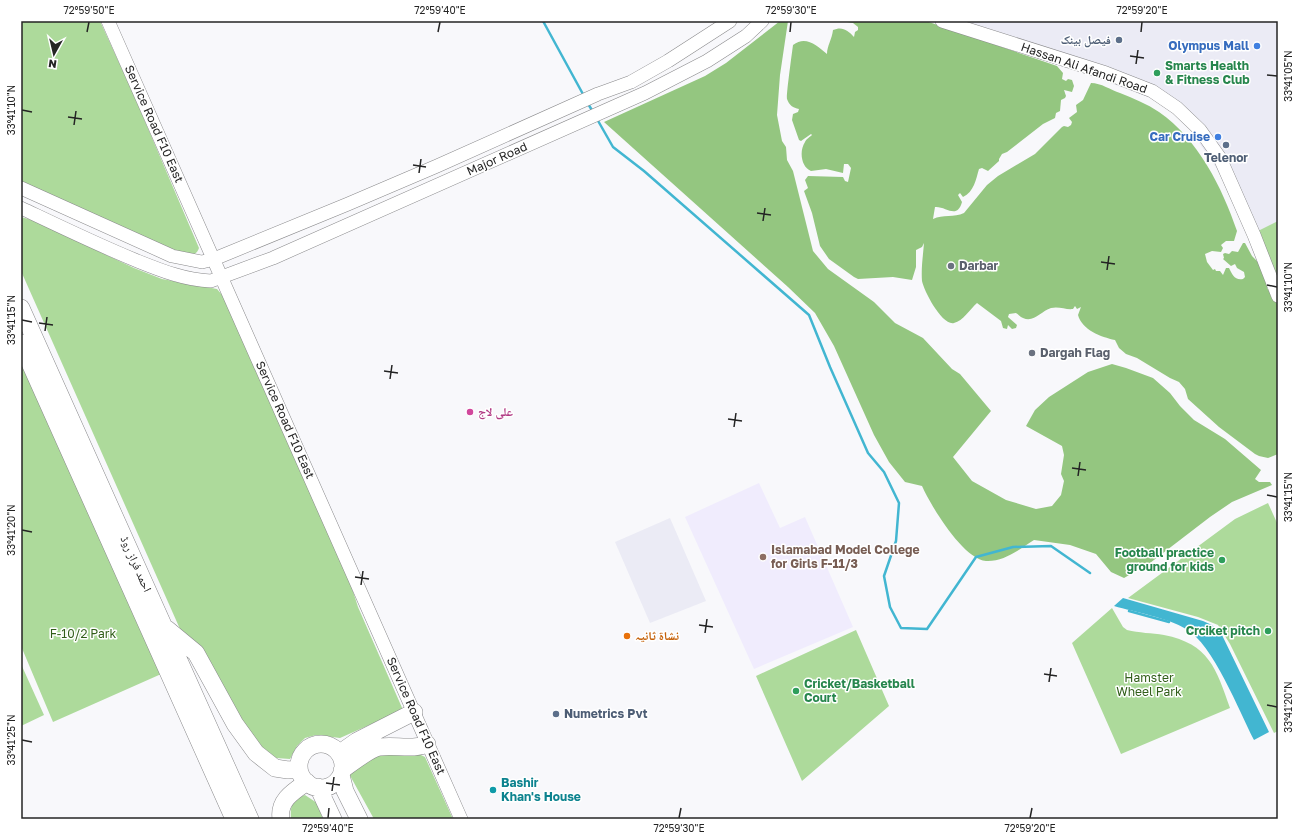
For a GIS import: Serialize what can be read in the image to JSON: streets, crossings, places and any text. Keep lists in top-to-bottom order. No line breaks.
{"streets":{"main road":["احمد فراز روڈ"],"street":["Hassan Ali Afandi Road","Service Road F10 East","Major Road"]},"crossings":[["Service Road F10 East","Major Road"]],"parks":["F-10/2 Park","Hamster Wheel Park"],"places":["فیصل بینک","Olympus Mall","Smarts Health & Fitness Club","Car Cruise","Telenor","Darbar","Dargah Flag","علی لاج","Islamabad Model College for Girls F-11/3","Football practice ground for kids","Crciket pitch","نشاۃ ثانیہ","Cricket/Basketball Court","Numetrics Pvt","Bashir Khan's House"],"north":"bottom","coordinates":["72°59'50\"E","72°59'40\"E","72°59'30\"E","72°59'20\"E","33°41'05\"N","33°41'10\"N","33°41'15\"N","33°41'20\"N","33°41'25\"N"]}
